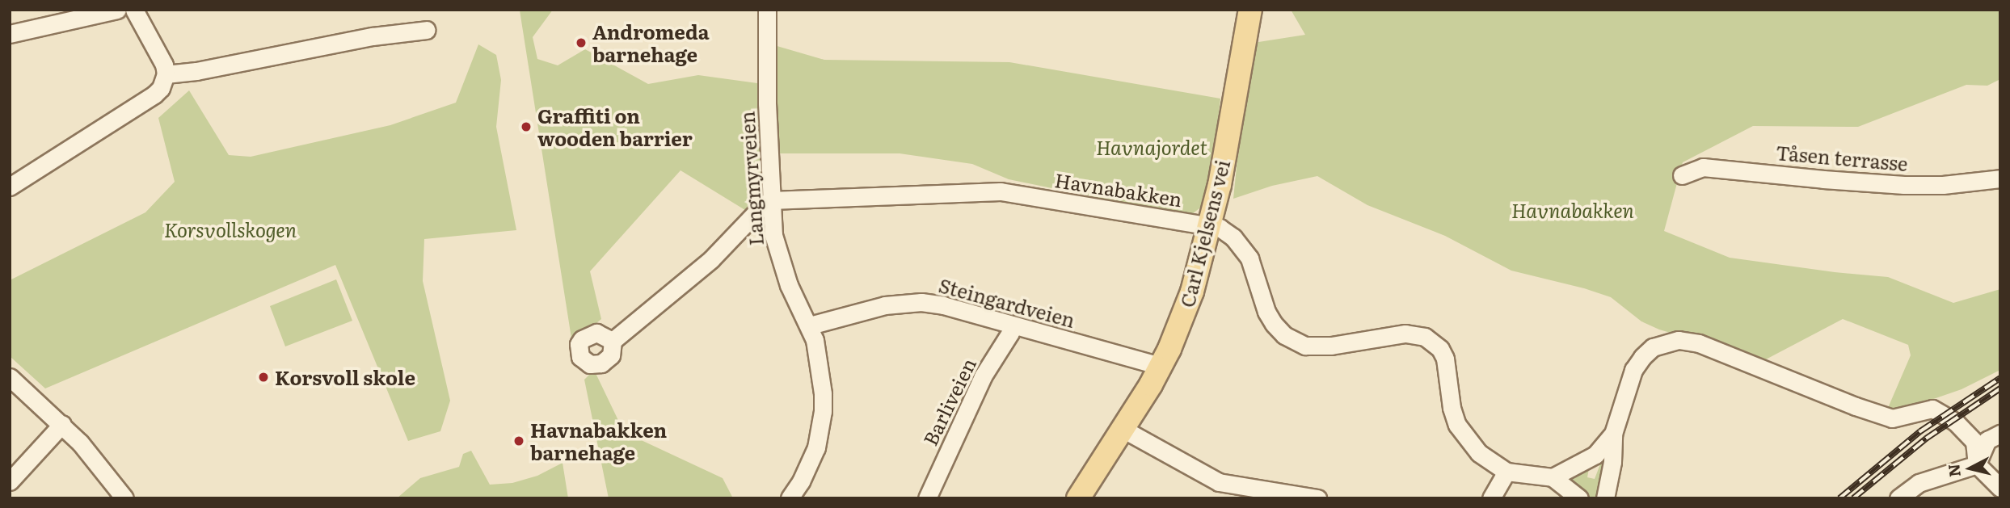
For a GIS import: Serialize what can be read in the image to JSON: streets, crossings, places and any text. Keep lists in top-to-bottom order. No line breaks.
{"streets":{"main road":["Carl Kjelsens vei"],"street":["Tåsen terrasse","Langmyrveien","Havnabakken","Steingardveien","Barliveien"]},"crossings":[["Langmyrveien","Havnabakken"],["Langmyrveien","Steingardveien"],["Havnabakken","Carl Kjelsens vei"],["Carl Kjelsens vei","Steingardveien"],["Steingardveien","Barliveien"]],"parks":["Havnajordet","Havnabakken","Korsvollskogen"],"places":["Andromeda barnehage","Graffiti on wooden barrier","Korsvoll skole","Havnabakken barnehage"],"north":"left"}
